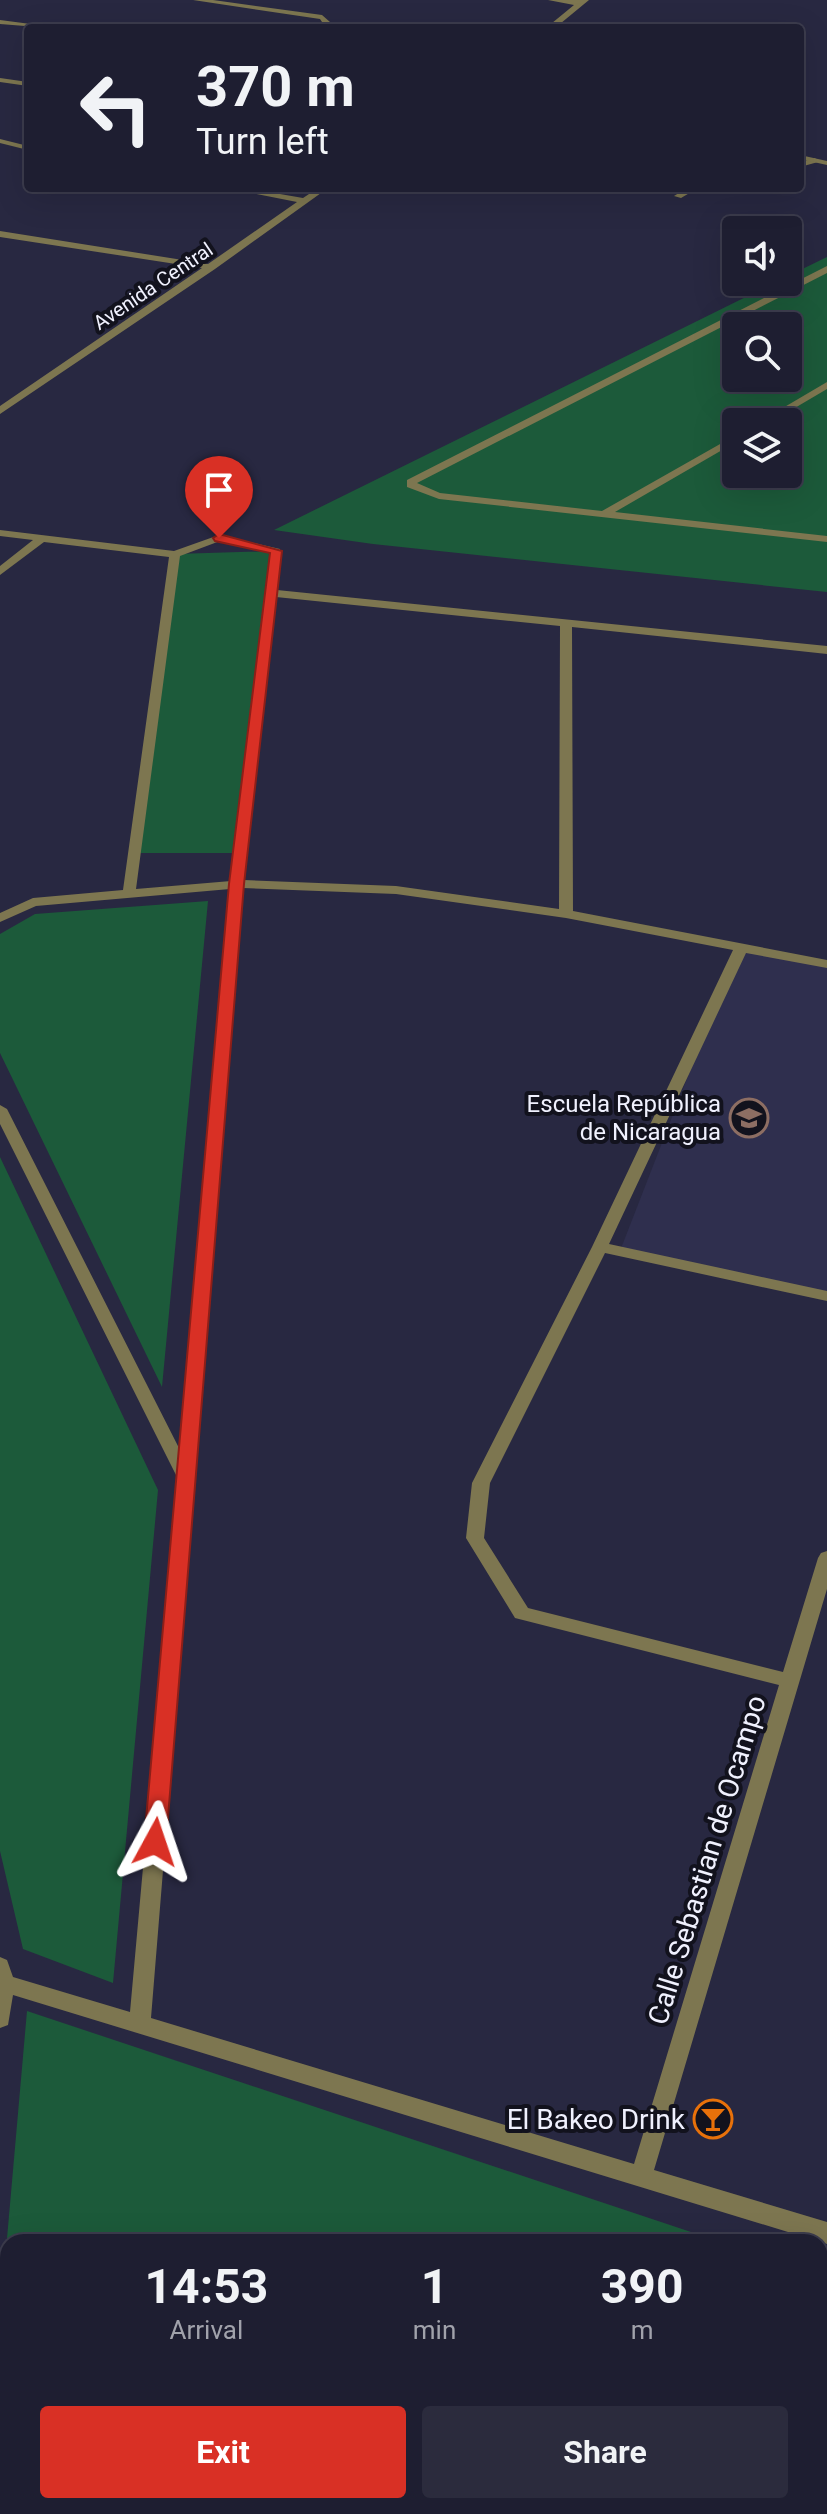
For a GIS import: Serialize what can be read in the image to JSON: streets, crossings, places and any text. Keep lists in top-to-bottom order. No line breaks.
{"streets":{"street":["Avenida Central","Calle Sebastian de Ocampo"]},"places":{"school or university":["Escuela República de Nicaragua"],"bar":["El Bakeo Drink"]},"page":{"turn":["370 m","Turn left"],"eta":["14:53","Arrival","1","min","390","m"],"buttons":["Exit","Share"]}}
